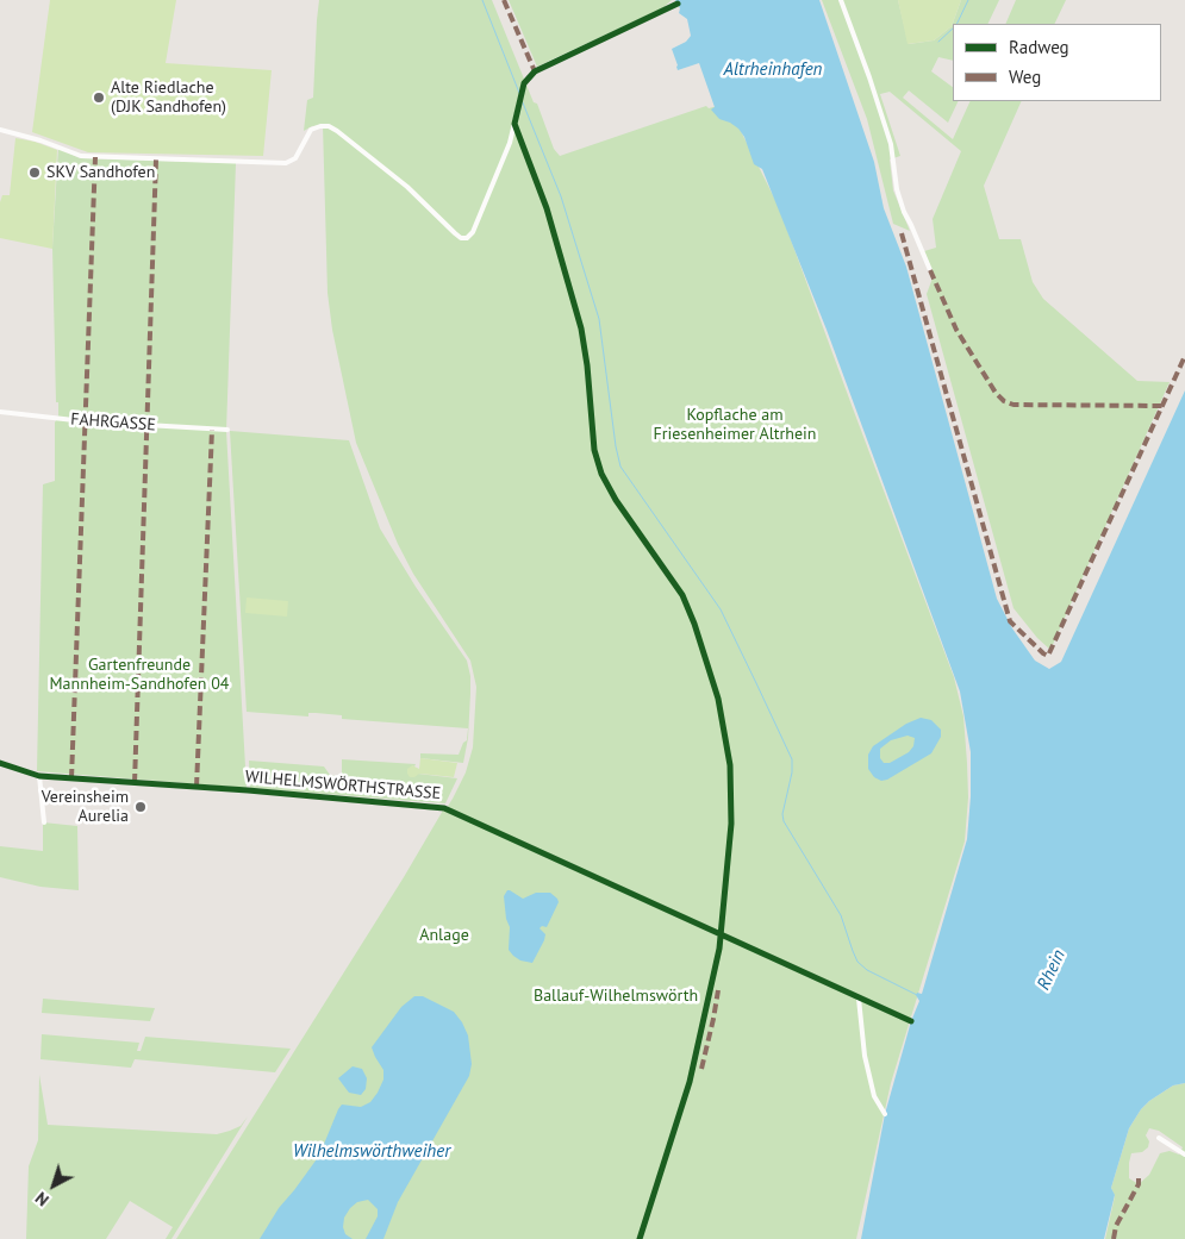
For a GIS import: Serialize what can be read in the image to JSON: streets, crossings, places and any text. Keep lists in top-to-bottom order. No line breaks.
{"streets":{"street":["FAHRGASSE","WILHELMSWÖRTHSTRASSE"]},"water":["Altrheinhafen","Rhein","Wilhelmswörthweiher"],"parks":["Kopflache am Friesenheimer Altrhein","Gartenfreunde Mannheim-Sandhofen 04","Anlage","Ballauf-Wilhelmswörth"],"places":["Alte Riedlache (DJK Sandhofen)","SKV Sandhofen","Vereinsheim Aurelia"],"legend":["Radweg","Weg"],"north":"bottom left"}
